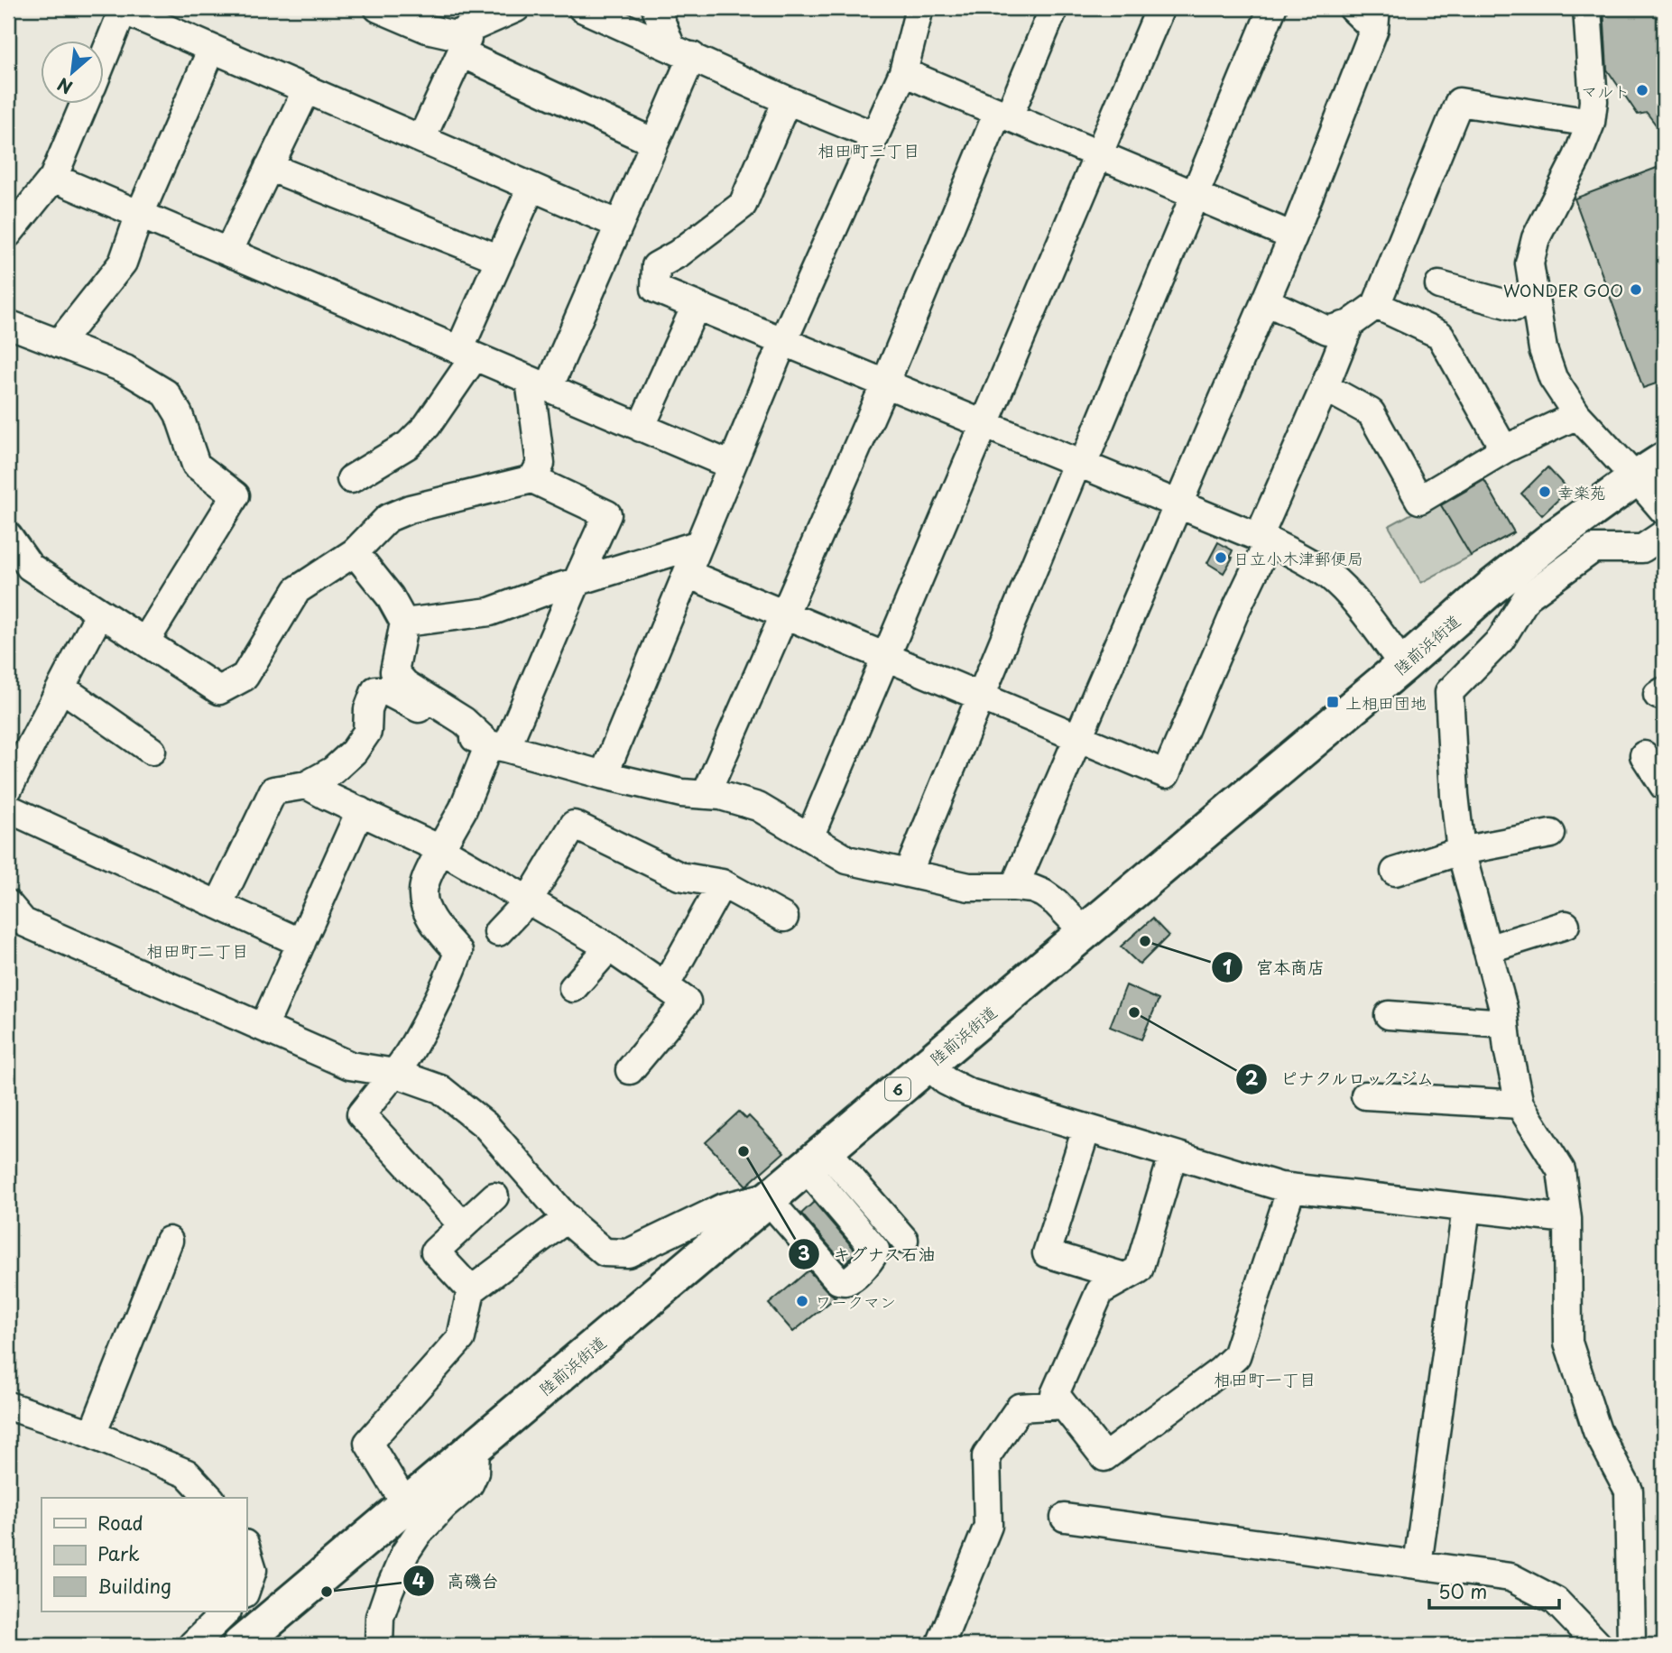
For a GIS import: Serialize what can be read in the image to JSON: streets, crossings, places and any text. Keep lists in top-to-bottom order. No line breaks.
{"streets":{"highway":["陸前浜街道","6"]},"districts":["相田町三丁目","相田町二丁目","相田町一丁目"],"places":{"other":["マルト","WONDER GOO","幸楽苑","日立小木津郵便局","宮本商店","ピナクルロックジム","キグナス石油","ワークマン","高磯台"],"transit":["上相田団地"]},"legend":["Road","Park","Building"],"scale_bar":"50 m","north":"bottom left"}
